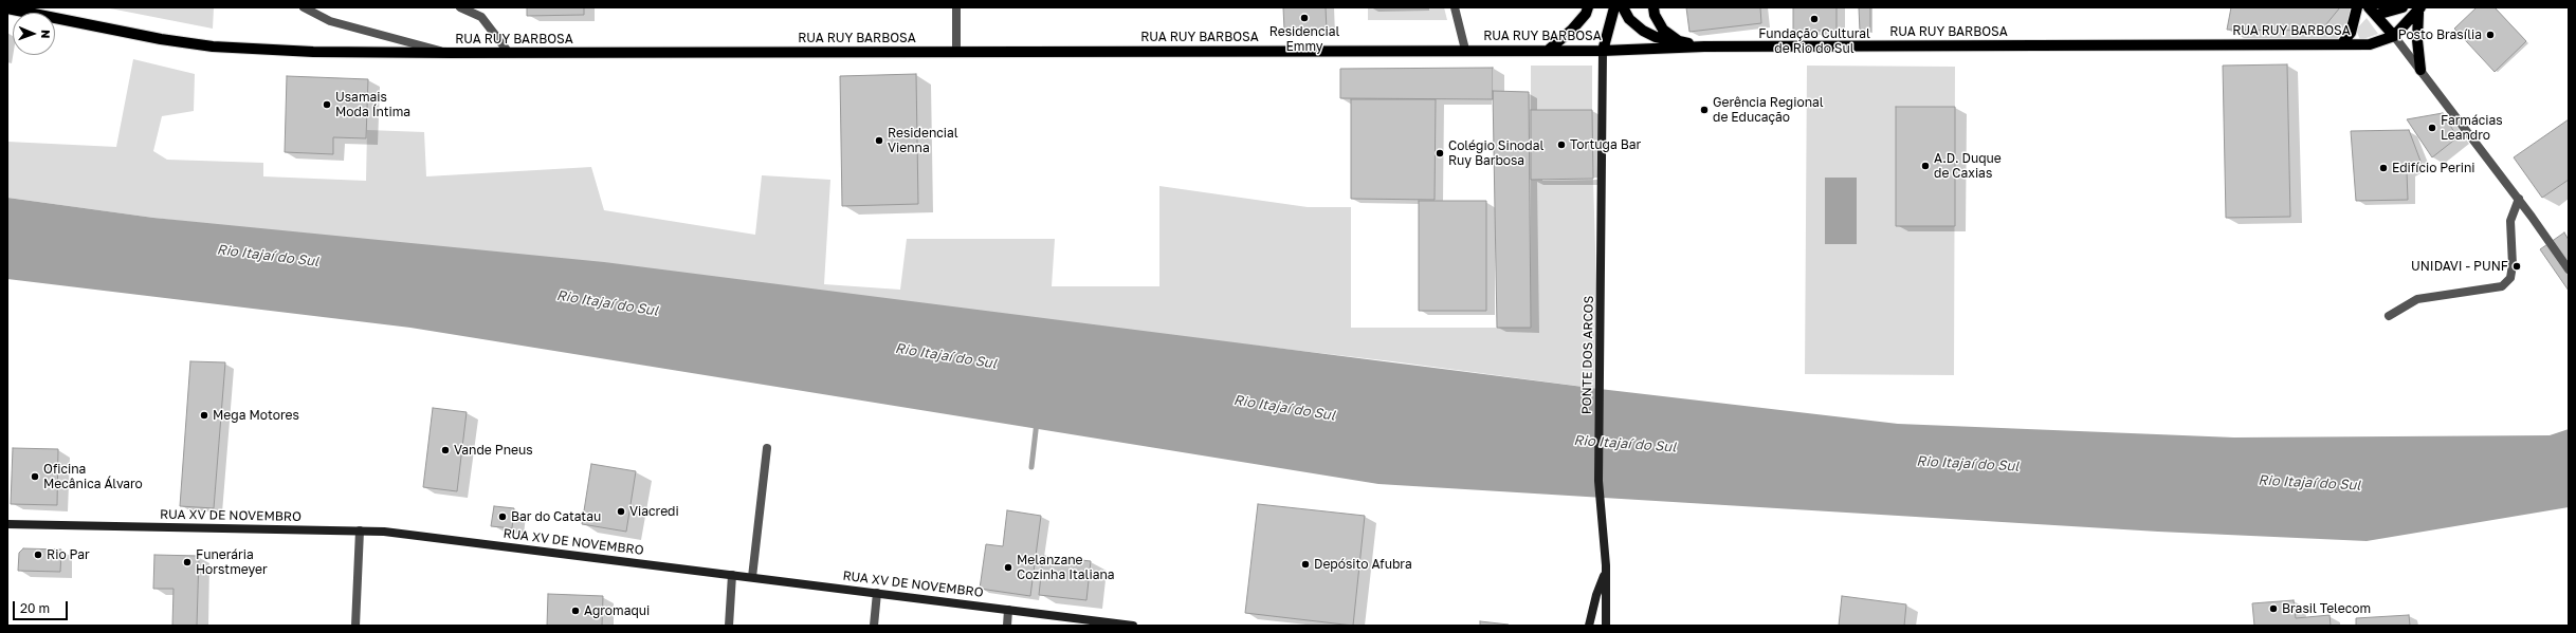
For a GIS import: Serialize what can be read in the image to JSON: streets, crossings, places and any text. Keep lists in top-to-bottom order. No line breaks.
{"streets":{"main road":["RUA RUY BARBOSA","PONTE DOS ARCOS","RUA XV DE NOVEMBRO"]},"crossings":[["RUA RUY BARBOSA","PONTE DOS ARCOS"]],"water":["Rio Itajaí do Sul"],"places":["Residencial Emmy","Fundação Cultural de Rio do Sul","Posto Brasília","Usamais Moda Íntima","Gerência Regional de Educação","Farmácias Leandro","Residencial Vienna","Tortuga Bar","Colégio Sinodal Ruy Barbosa","A.D. Duque de Caxias","Edifício Perini","UNIDAVI - PUNF","Mega Motores","Vande Pneus","Oficina Mecânica Álvaro","Viacredi","Bar do Catatau","Rio Par","Funerária Horstmeyer","Depósito Afubra","Melanzane Cozinha Italiana","Brasil Telecom","Agromaqui"],"scale_bar":"20 m","north":"right"}
